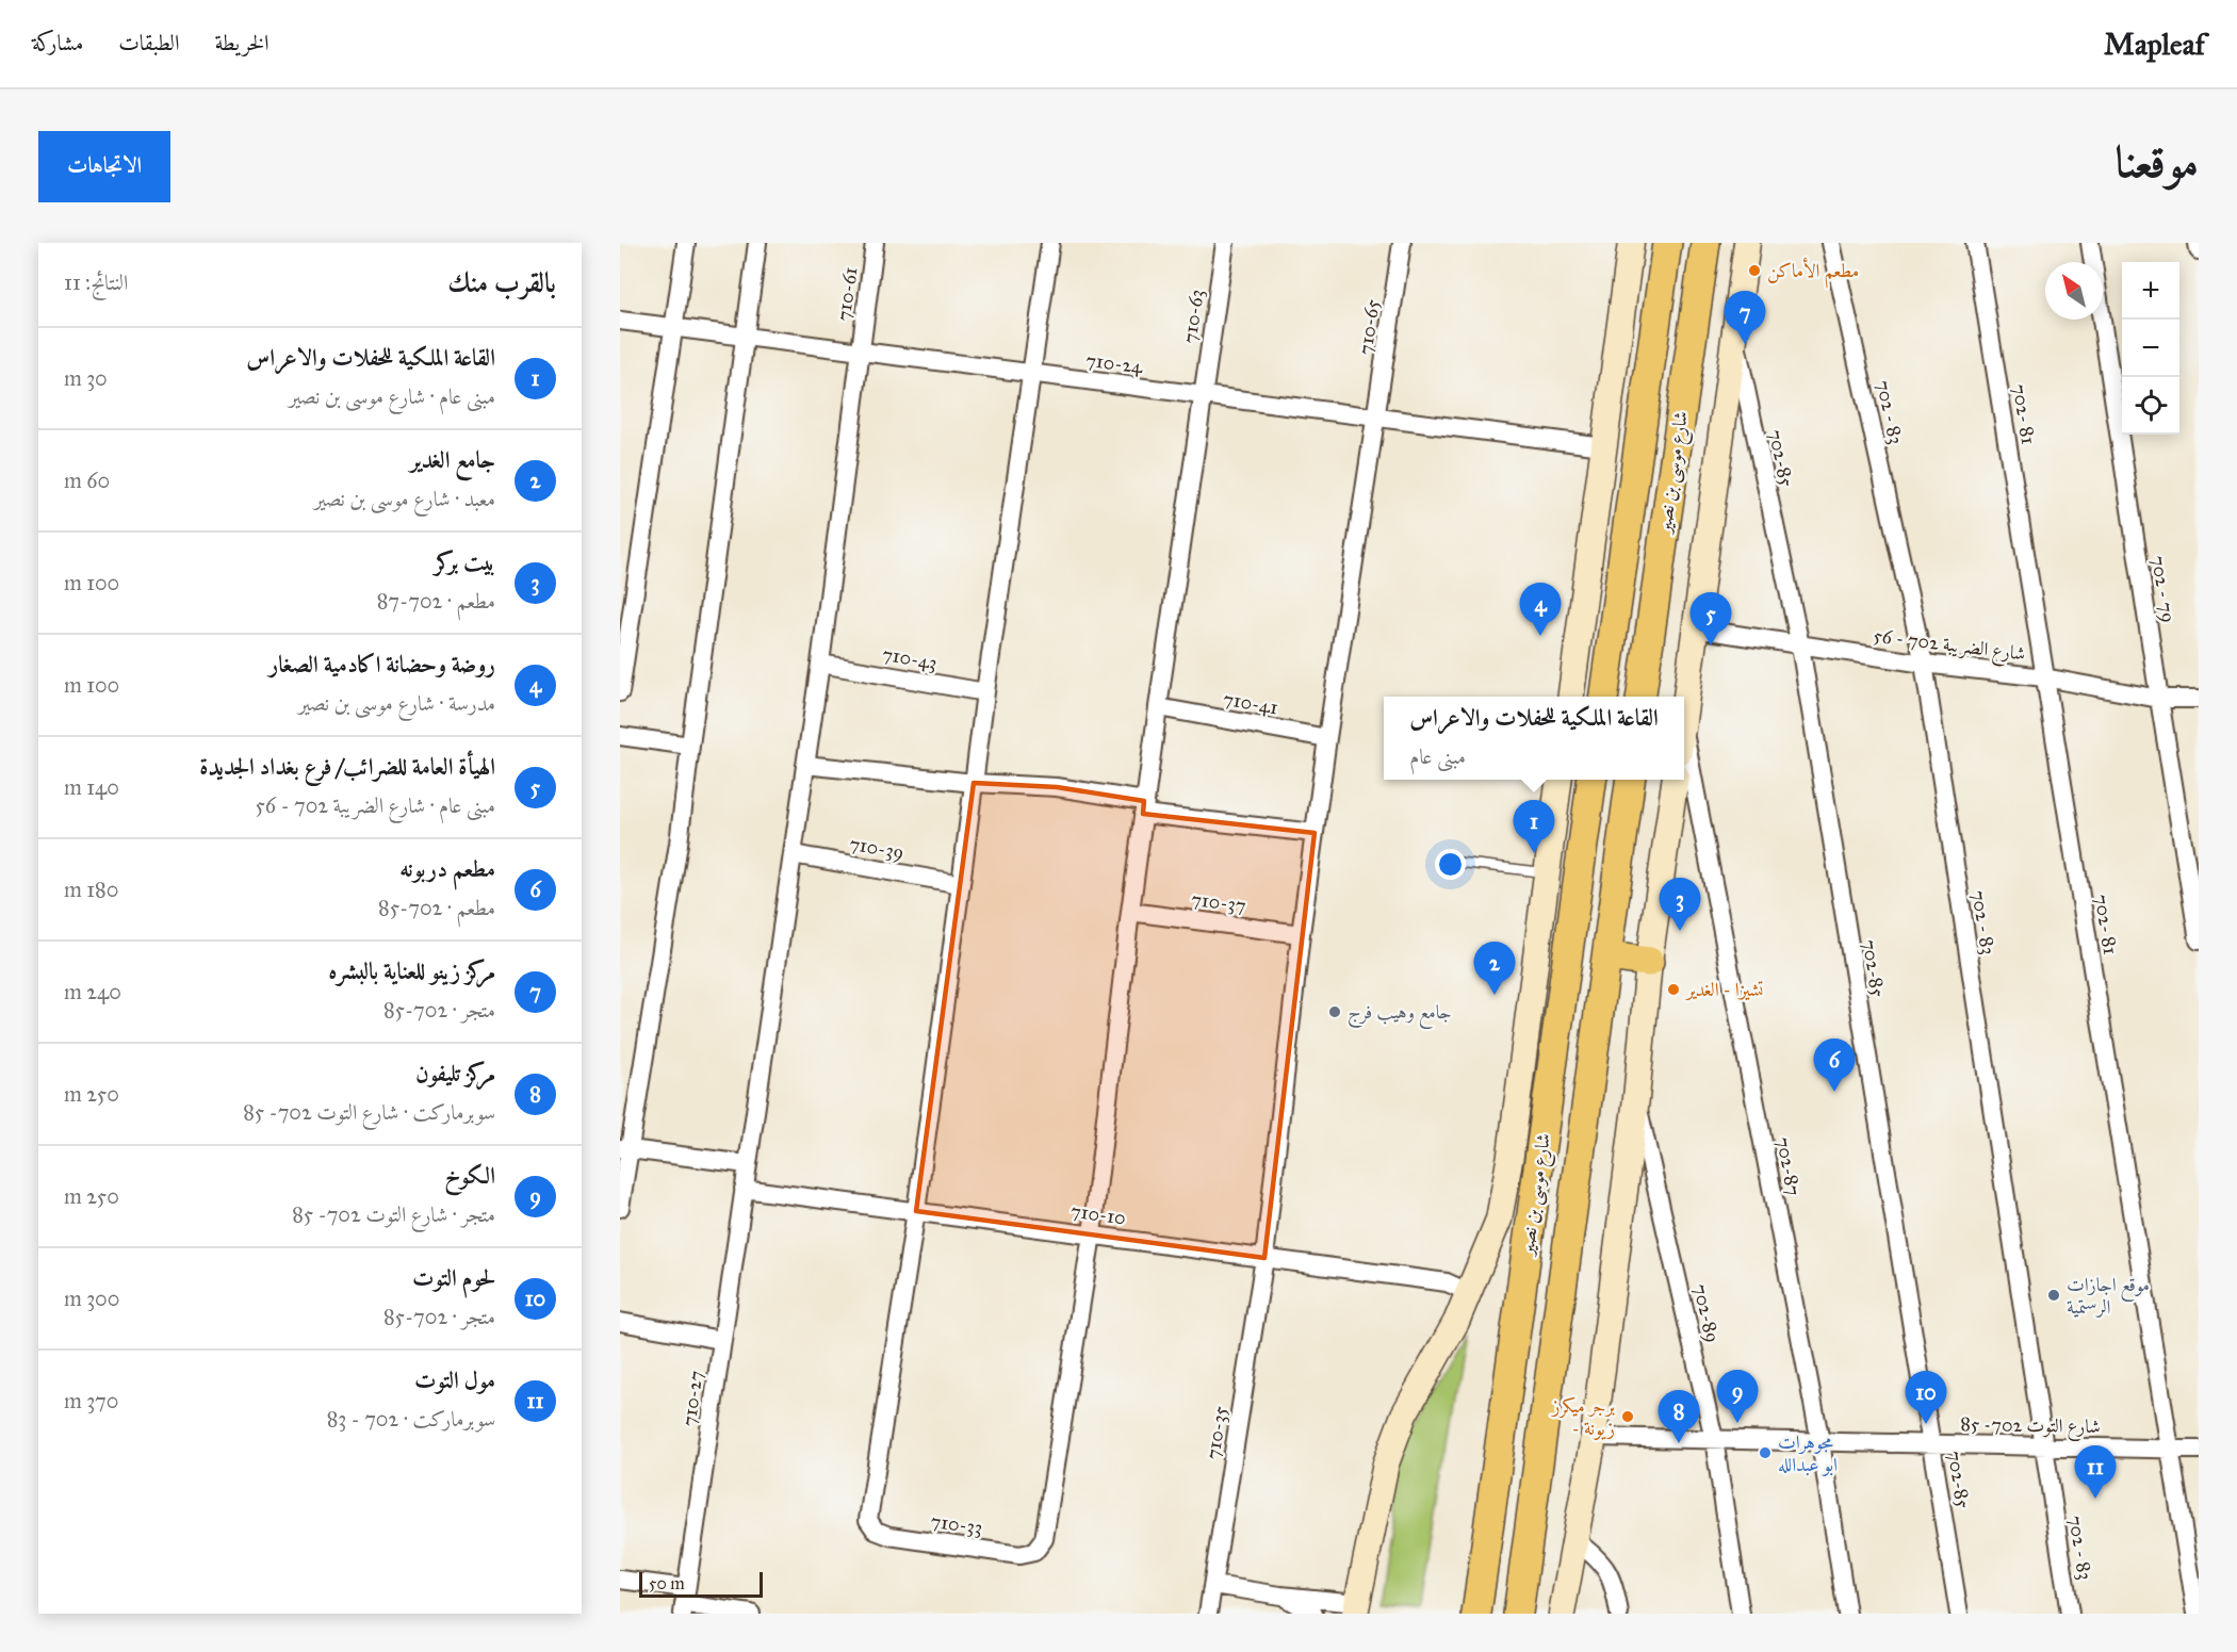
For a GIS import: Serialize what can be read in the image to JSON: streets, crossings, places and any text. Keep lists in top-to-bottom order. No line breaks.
{"streets":{"main road":["شارع موسى بن نصير"],"street":["710-61","710-63","710-65","710-24","702 - 83","702- 81","702-85","702 - 79","شارع الضريبة 702 - 56","710-43","710-41","710-39","710-37","702-87","710-10","702-89","710-27","شارع التوت 702- 85","710-35","710-33"]},"crossings":[["710-61","710-24"],["710-63","710-24"],["710-65","710-24"],["702 - 83","شارع الضريبة 702 - 56"],["702 - 83","شارع التوت 702- 85"],["702- 81","شارع الضريبة 702 - 56"],["702- 81","شارع التوت 702- 85"],["702-85","شارع الضريبة 702 - 56"],["702-85","شارع التوت 702- 85"],["702 - 79","شارع الضريبة 702 - 56"],["702-87","شارع التوت 702- 85"],["710-10","710-27"],["710-10","710-35"],["710-10","710-33"],["702-89","شارع التوت 702- 85"]],"places":["مطعم الأماكن","تشيزا - الغدير","جامع وهيب فرج","موقع اجازات الرستمية","برجر ميكرز - زيونة","مجوهرات ابو عبدالله"],"scale_bar":"50 m","north":"top left","page":{"header":"Mapleaf","nav":["الخريطة","الطبقات","مشاركة"],"title":"موقعنا","buttons":"الاتجاهات","heading":["بالقرب منك","النتائج: 11"],"map_buttons":["+","−"],"pins":["7","4","5","1","3","2","6","9","10","8","11"],"list":[{"mark":"1","name":"القاعة الملكية للحفلات والاعراس","note":"مبنى عام · شارع موسى بن نصير","value":"30 m"},{"mark":"2","name":"جامع الغدير","note":"معبد · شارع موسى بن نصير","value":"60 m"},{"mark":"3","name":"بيت بركر","note":"مطعم · 702-87","value":"100 m"},{"mark":"4","name":"روضة وحضانة اكادمية الصغار","note":"مدرسة · شارع موسى بن نصير","value":"100 m"},{"mark":"5","name":"الهيأة العامة للضرائب/ فرع بغداد الجديدة","note":"مبنى عام · شارع الضريبة 702 - 56","value":"140 m"},{"mark":"6","name":"مطعم دربونه","note":"مطعم · 702-85","value":"180 m"},{"mark":"7","name":"مركز زينو للعناية بالبشره","note":"متجر · 702-85","value":"240 m"},{"mark":"8","name":"مركز تليفون","note":"سوبرماركت · شارع التوت 702- 85","value":"250 m"},{"mark":"9","name":"الكوخ","note":"متجر · شارع التوت 702- 85","value":"250 m"},{"mark":"10","name":"لحوم التوت","note":"متجر · 702-85","value":"300 m"},{"mark":"11","name":"مول التوت","note":"سوبرماركت · 702 - 83","value":"370 m"}],"popup":["القاعة الملكية للحفلات والاعراس","مبنى عام"],"scale":"50 m"}}
